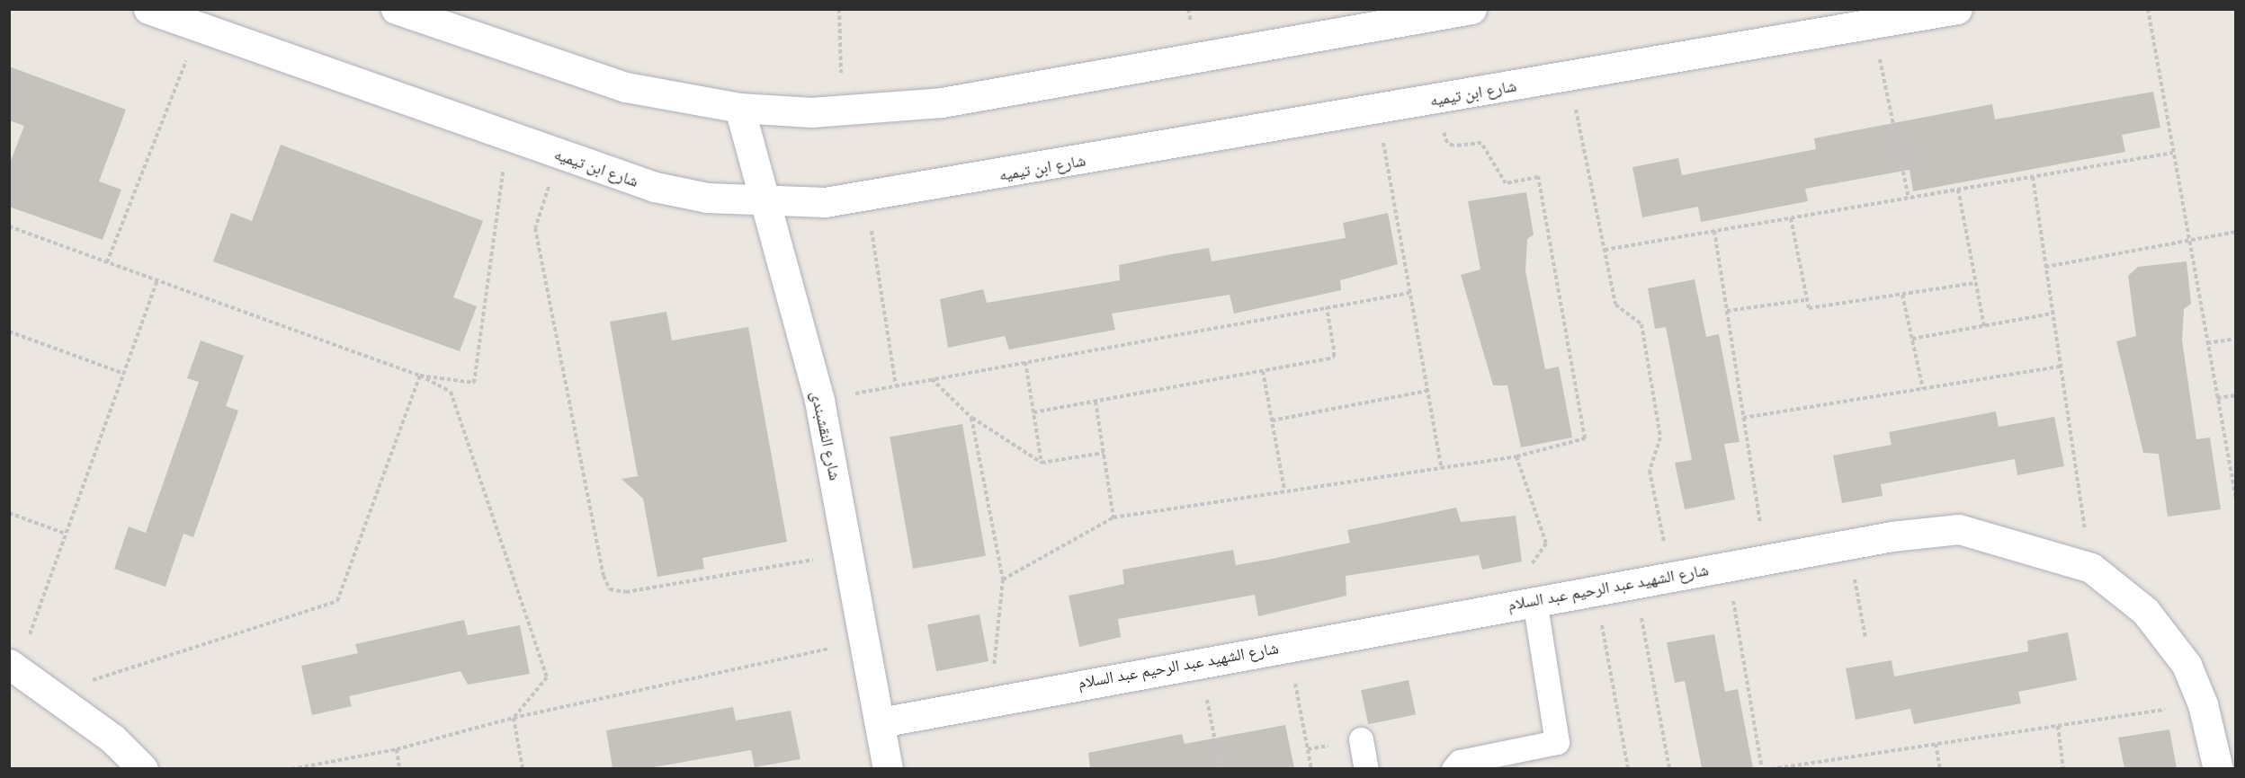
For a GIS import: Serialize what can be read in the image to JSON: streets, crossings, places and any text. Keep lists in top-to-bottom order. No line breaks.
{"streets":{"street":["شارع ابن تيميه","شارع النقشبندى","شارع الشهيد عبد الرحيم عبد السلام"]},"crossings":[["شارع ابن تيميه","شارع النقشبندى"],["شارع النقشبندى","شارع الشهيد عبد الرحيم عبد السلام"]]}
